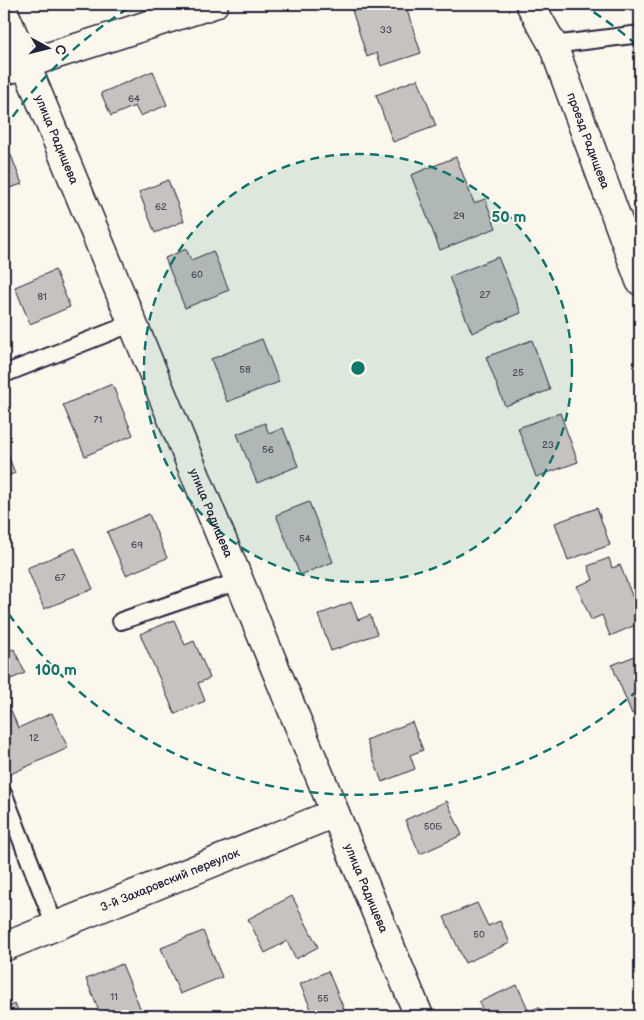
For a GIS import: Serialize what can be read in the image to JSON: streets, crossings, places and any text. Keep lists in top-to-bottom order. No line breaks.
{"streets":{"street":["улица Радищева","проезд Радищева","3-й Захаровский переулок"]},"crossings":[["улица Радищева","3-й Захаровский переулок"]],"house_numbers":["33","64","62","29","60","27","81","58","25","71","23","56","54","69","67","12","50Б","50","11","55"],"north":"right","rings":["50 m","100 m"]}
